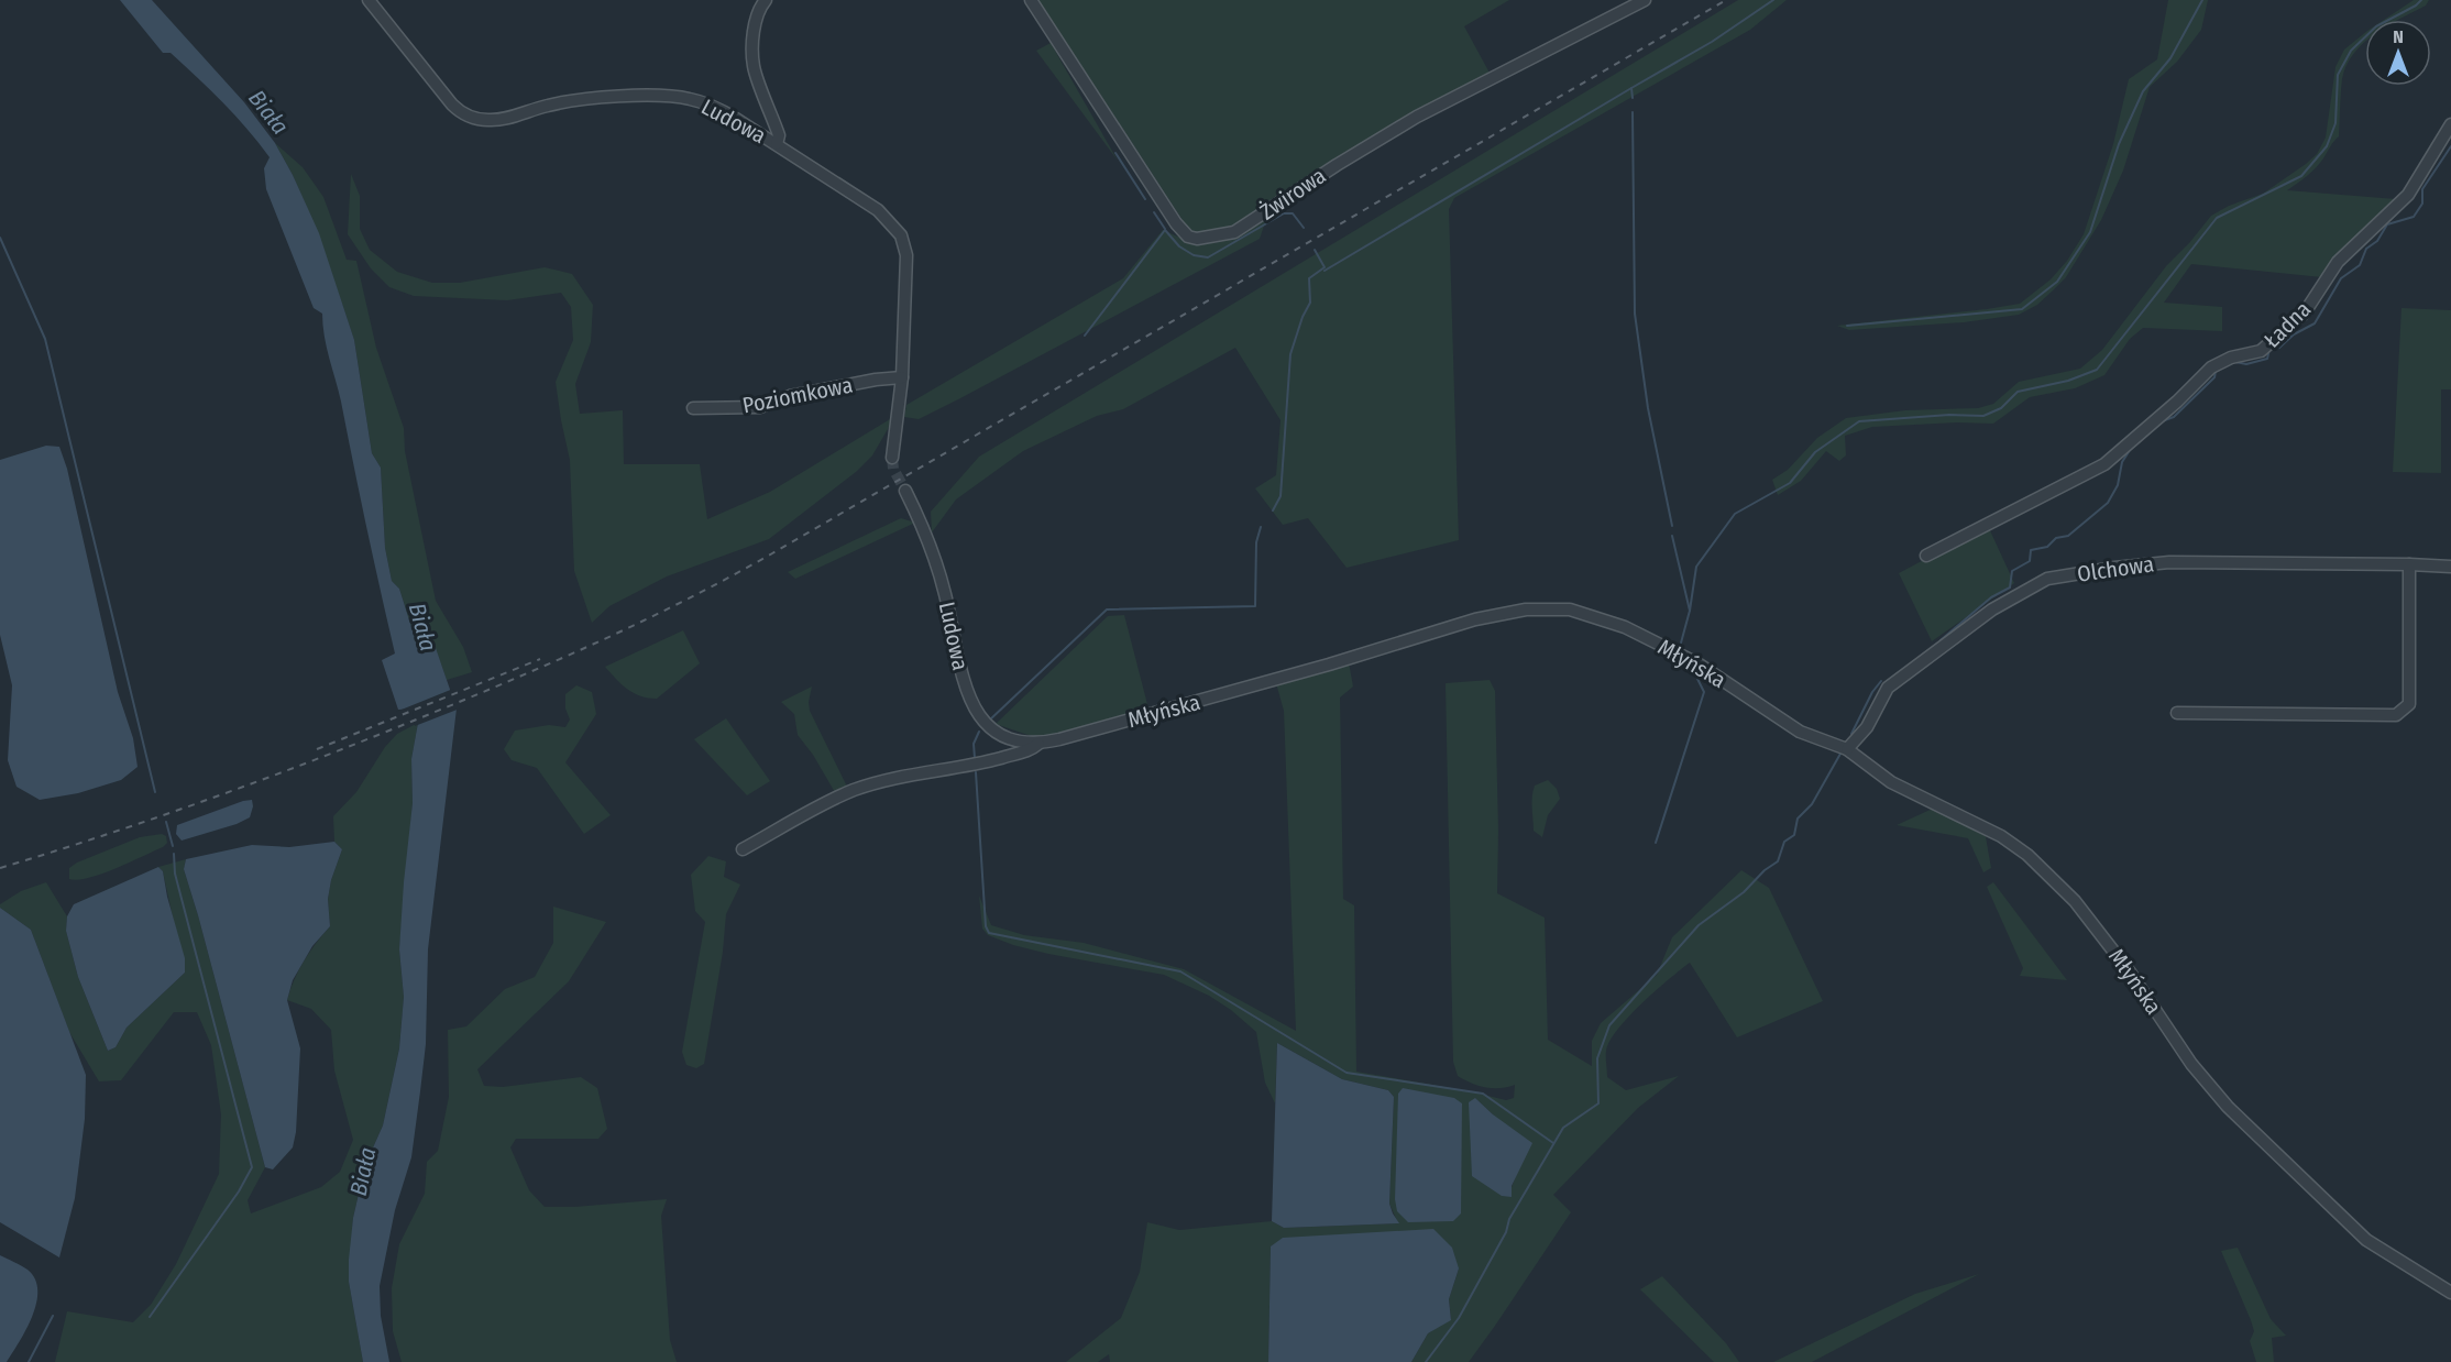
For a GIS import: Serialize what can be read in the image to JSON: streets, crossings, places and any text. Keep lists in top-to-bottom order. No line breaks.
{"streets":{"street":["Ludowa","Żwirowa","Ładna","Poziomkowa","Olchowa","Młyńska"]},"crossings":[["Ludowa","Poziomkowa"],["Ludowa","Młyńska"],["Olchowa","Młyńska"]],"water":["Biała"],"north":"top"}
